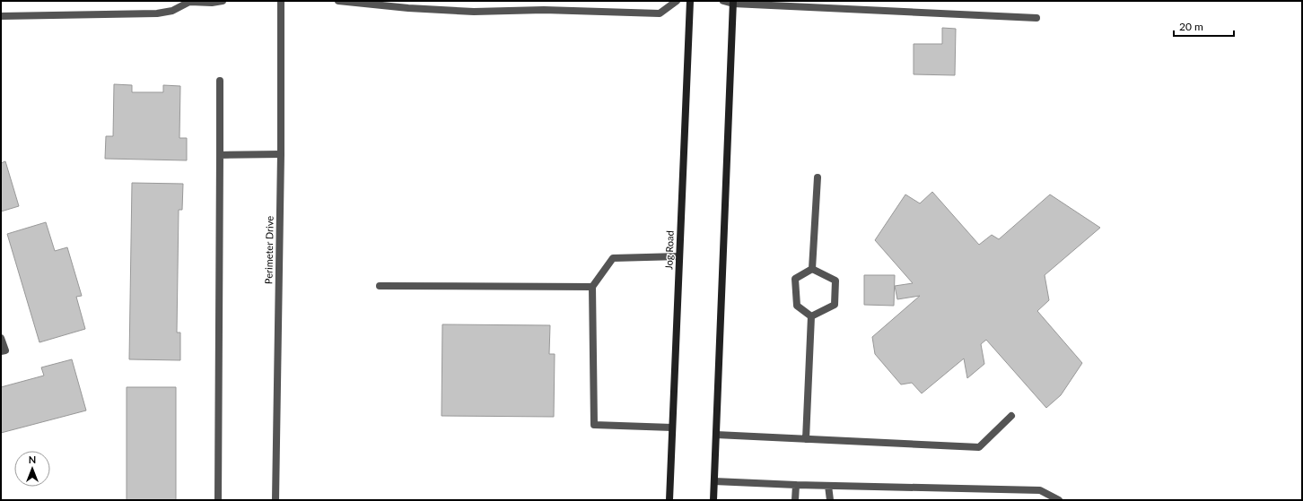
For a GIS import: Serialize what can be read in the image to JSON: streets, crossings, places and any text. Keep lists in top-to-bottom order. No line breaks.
{"streets":{"main road":["Jog Road"],"street":["Perimeter Drive"]},"scale_bar":"20 m","north":"top"}
